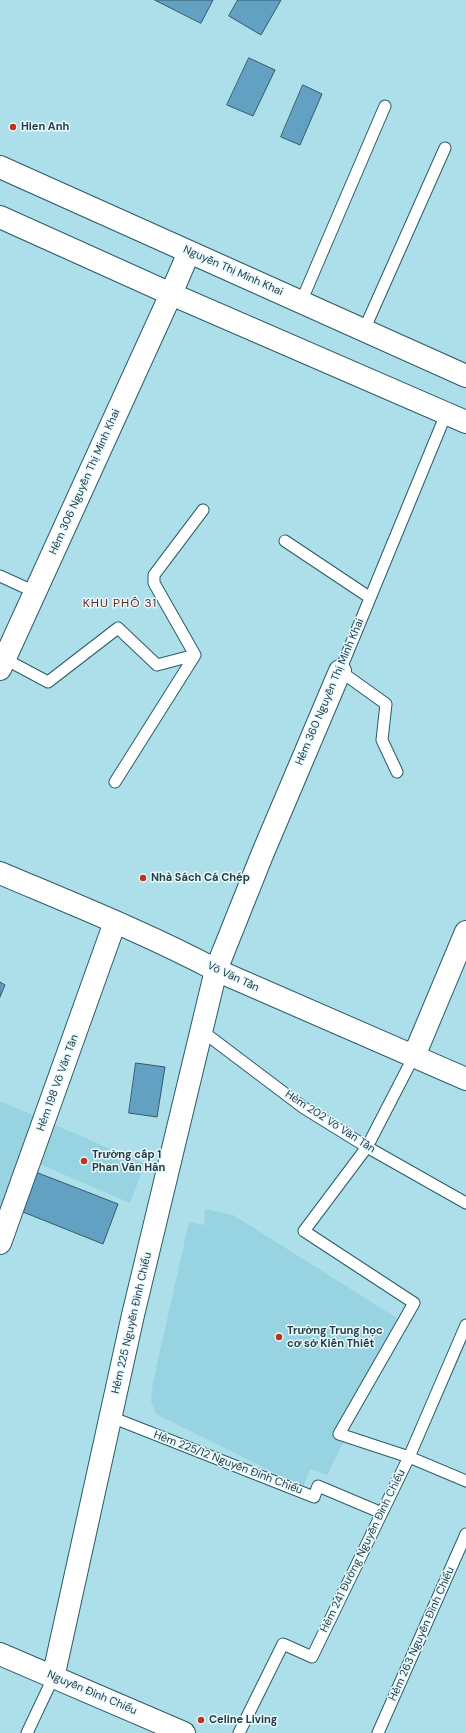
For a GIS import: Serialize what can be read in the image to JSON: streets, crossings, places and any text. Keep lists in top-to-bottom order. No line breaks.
{"streets":{"street":["Nguyễn Thị Minh Khai","Hẻm 306 Nguyễn Thị Minh Khai","Hẻm 360 Nguyễn Thị Minh Khai","Võ Văn Tần","Hẻm 198 Võ Văn Tần","Hẻm 225 Nguyễn Ðình Chiểu","Nguyễn Đình Chiểu"],"lane":["Hẻm 202 Võ Văn Tần","Hẻm 225/12 Nguyễn Ðình Chiểu","Hẻm 241 Đường Nguyễn Đình Chiểu","Hẻm 263 Nguyễn Ðình Chiểu"]},"crossings":[["Nguyễn Thị Minh Khai","Hẻm 306 Nguyễn Thị Minh Khai"],["Hẻm 360 Nguyễn Thị Minh Khai","Võ Văn Tần"],["Hẻm 360 Nguyễn Thị Minh Khai","Hẻm 225 Nguyễn Ðình Chiểu"],["Võ Văn Tần","Hẻm 198 Võ Văn Tần"],["Võ Văn Tần","Hẻm 225 Nguyễn Ðình Chiểu"],["Hẻm 202 Võ Văn Tần","Hẻm 225 Nguyễn Ðình Chiểu"],["Hẻm 225 Nguyễn Ðình Chiểu","Hẻm 225/12 Nguyễn Ðình Chiểu"],["Hẻm 225 Nguyễn Ðình Chiểu","Nguyễn Đình Chiểu"],["Hẻm 225/12 Nguyễn Ðình Chiểu","Hẻm 241 Đường Nguyễn Đình Chiểu"]],"districts":["KHU PHỐ 31"],"places":["Hien Anh","Nhà Sách Cá Chép","Trường cấp 1 Phan Văn Hân","Trường Trung học cơ sở Kiến Thiết","Celine Living"]}
